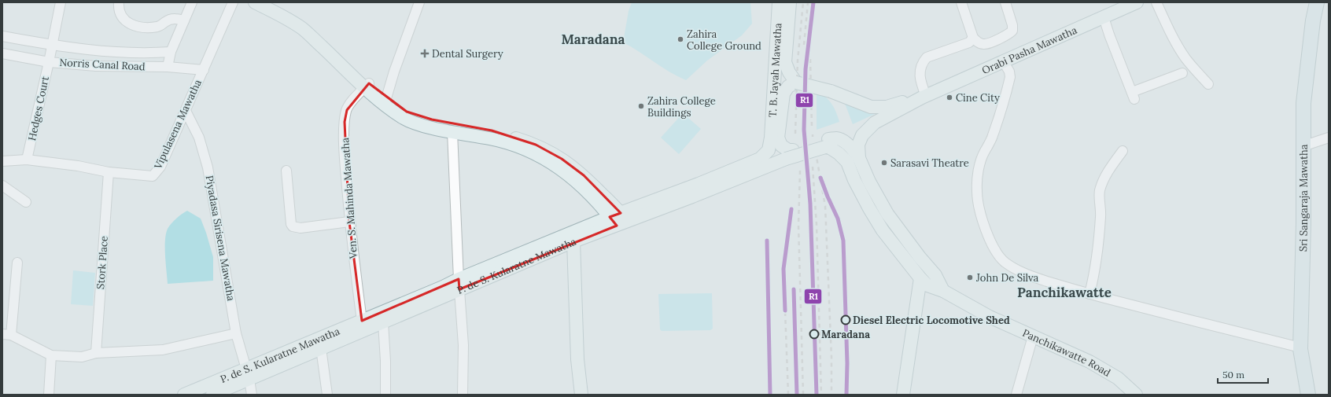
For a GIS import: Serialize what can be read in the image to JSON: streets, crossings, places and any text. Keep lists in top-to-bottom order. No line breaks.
{"streets":{"highway":["Sri Sangaraja Mawatha"],"main road":["Orabi Pasha Mawatha","T. B. Jayah Mawatha","P. de S. Kularatne Mawatha","Panchikawatte Road"],"street":["Norris Canal Road","Hedges Court","Vipulasena Mawatha","Ven. S. Mahinda Mawatha","Piyadasa Sirisena Mawatha","Stork Place"]},"crossings":[["Norris Canal Road","Hedges Court"],["Norris Canal Road","Vipulasena Mawatha"],["T. B. Jayah Mawatha","P. de S. Kularatne Mawatha"],["Hedges Court","Vipulasena Mawatha"],["Vipulasena Mawatha","Piyadasa Sirisena Mawatha"],["Vipulasena Mawatha","Stork Place"],["Ven. S. Mahinda Mawatha","P. de S. Kularatne Mawatha"],["Piyadasa Sirisena Mawatha","P. de S. Kularatne Mawatha"]],"districts":["Maradana","Panchikawatte"],"places":{"other":["Zahira College Ground","Cine City","Zahira College Buildings","Sarasavi Theatre","John De Silva","Diesel Electric Locomotive Shed","Maradana"],"health":["Dental Surgery"]},"lines":["transit line R1"],"scale_bar":"50 m"}
